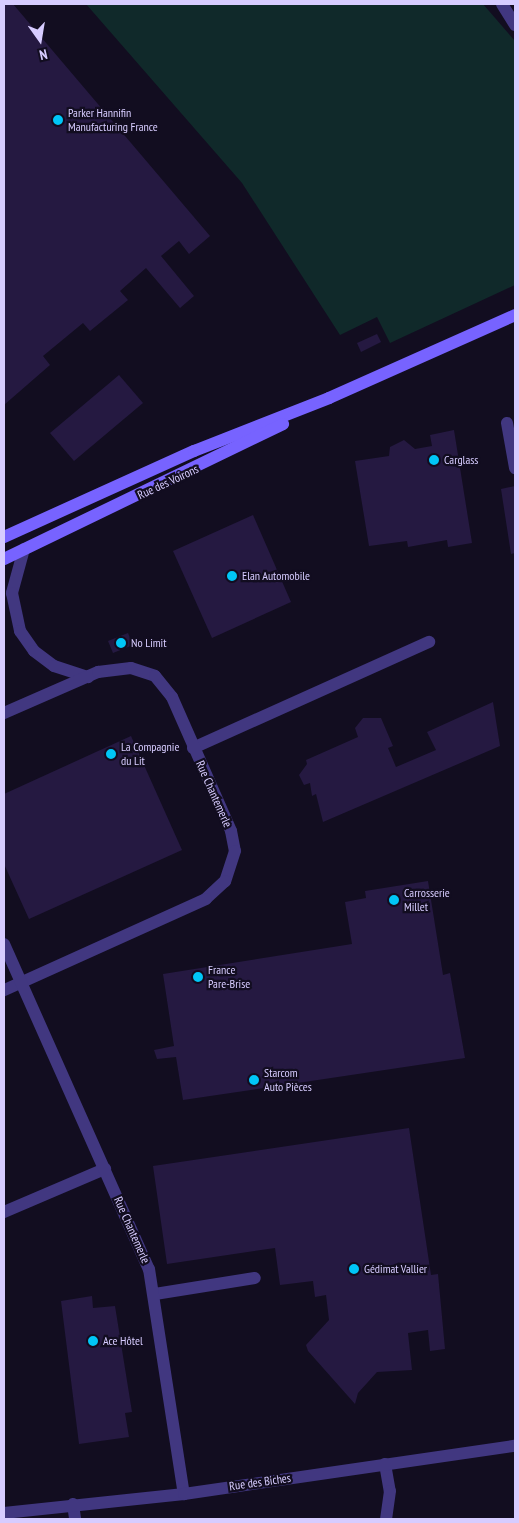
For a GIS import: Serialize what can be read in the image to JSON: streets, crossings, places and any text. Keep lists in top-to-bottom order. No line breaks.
{"streets":{"street":["Rue des Voirons","Rue Chantemerle","Rue des Biches"]},"crossings":[["Rue des Voirons","Rue Chantemerle"],["Rue Chantemerle","Rue des Biches"]],"places":["Parker Hannifin Manufacturing France","Carglass","Elan Automobile","No Limit","La Compagnie du Lit","Carrosserie Millet","France Pare-Brise","Starcom Auto Pièces","Gédimat Vallier","Ace Hôtel"],"north":"bottom"}
